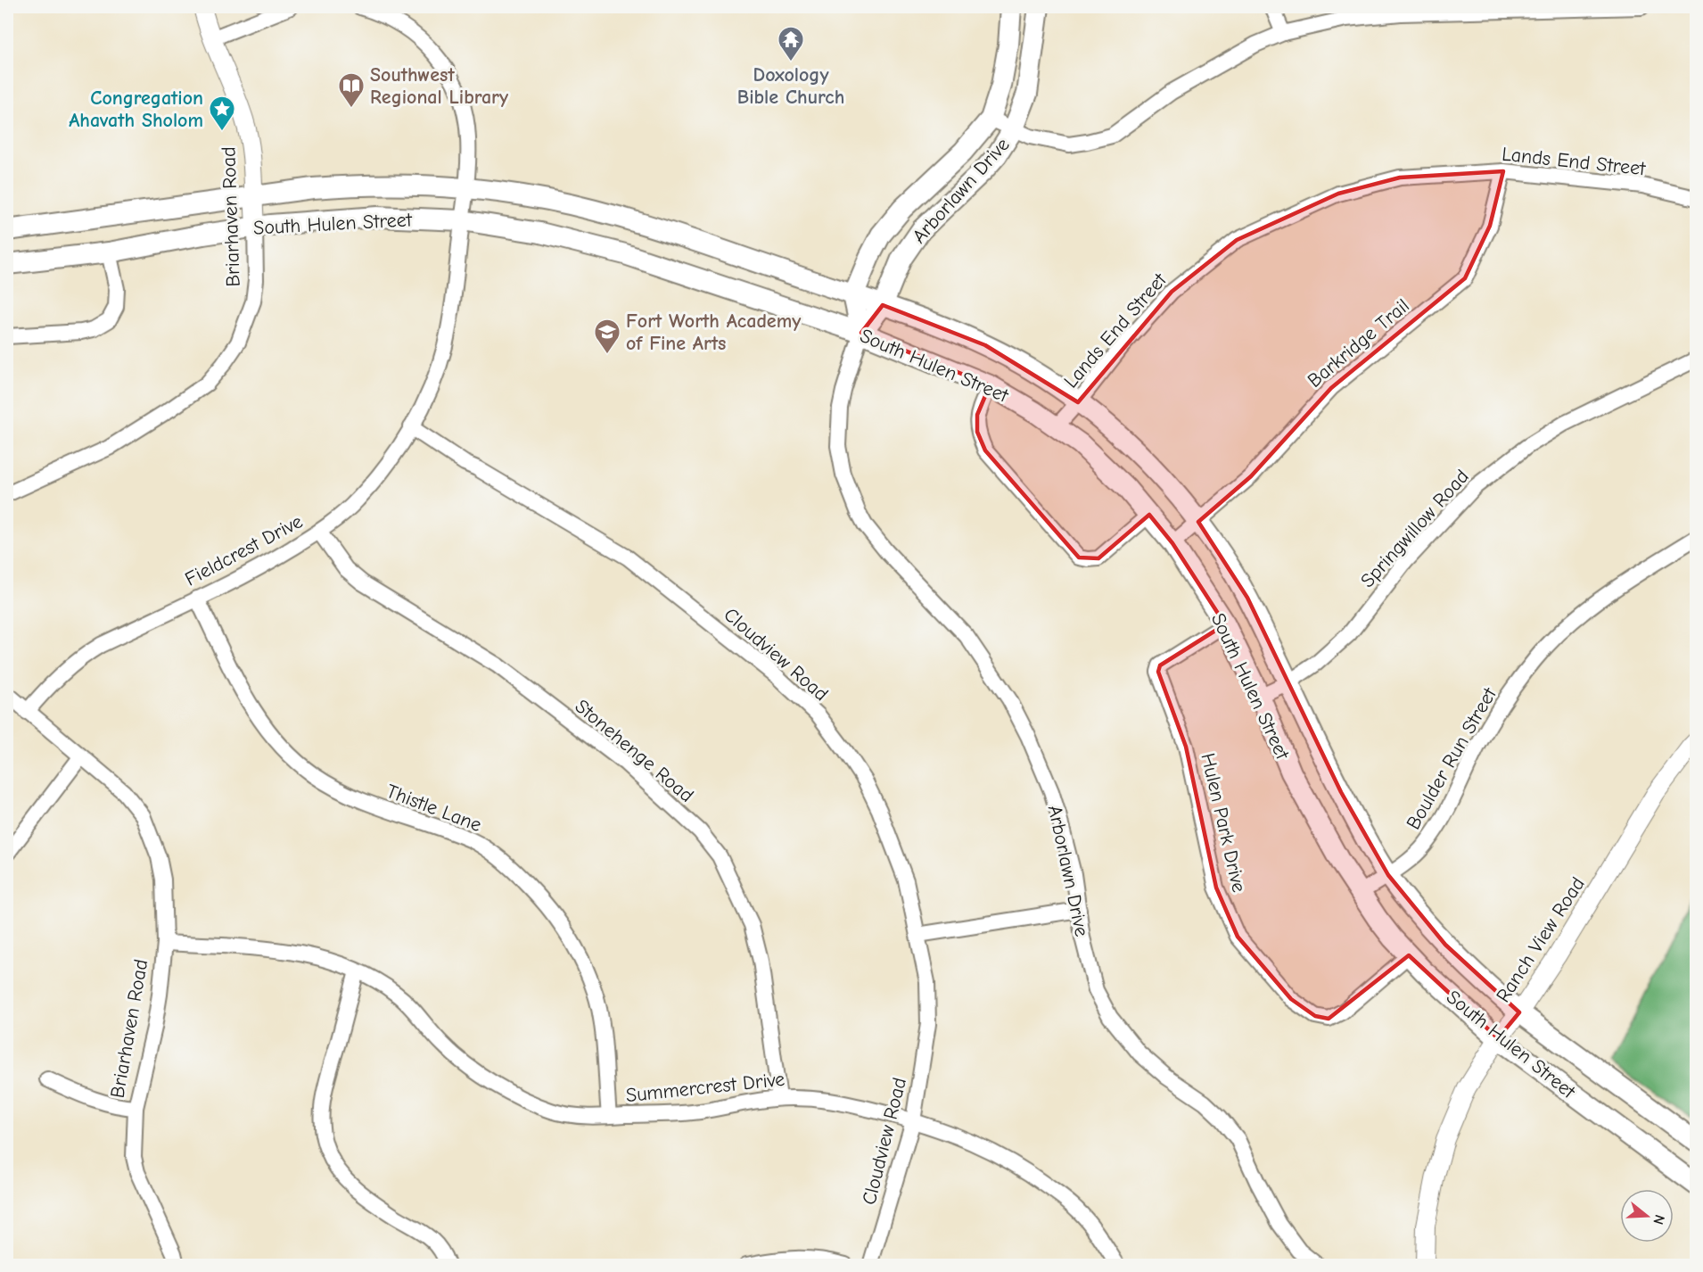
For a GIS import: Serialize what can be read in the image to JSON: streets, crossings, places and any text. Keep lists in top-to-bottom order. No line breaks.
{"streets":{"main road":["Arborlawn Drive","South Hulen Street"],"street":["Lands End Street","Briarhaven Road","Barkridge Trail","Springwillow Road","Fieldcrest Drive","Cloudview Road","Stonehenge Road","Boulder Run Street","Thistle Lane","Hulen Park Drive","Ranch View Road","Summercrest Drive"]},"crossings":[["Lands End Street","South Hulen Street"],["Lands End Street","Barkridge Trail"],["Arborlawn Drive","South Hulen Street"],["Briarhaven Road","South Hulen Street"],["Briarhaven Road","Fieldcrest Drive"],["Briarhaven Road","Summercrest Drive"],["South Hulen Street","Barkridge Trail"],["South Hulen Street","Springwillow Road"],["South Hulen Street","Fieldcrest Drive"],["South Hulen Street","Boulder Run Street"],["South Hulen Street","Hulen Park Drive"],["South Hulen Street","Ranch View Road"],["Fieldcrest Drive","Cloudview Road"],["Fieldcrest Drive","Stonehenge Road"],["Fieldcrest Drive","Thistle Lane"],["Cloudview Road","Summercrest Drive"],["Stonehenge Road","Summercrest Drive"],["Thistle Lane","Summercrest Drive"]],"places":{"temple":["Doxology Bible Church"],"library":["Southwest Regional Library"],"place":["Congregation Ahavath Sholom"],"school or university":["Fort Worth Academy of Fine Arts"]},"north":"right"}
